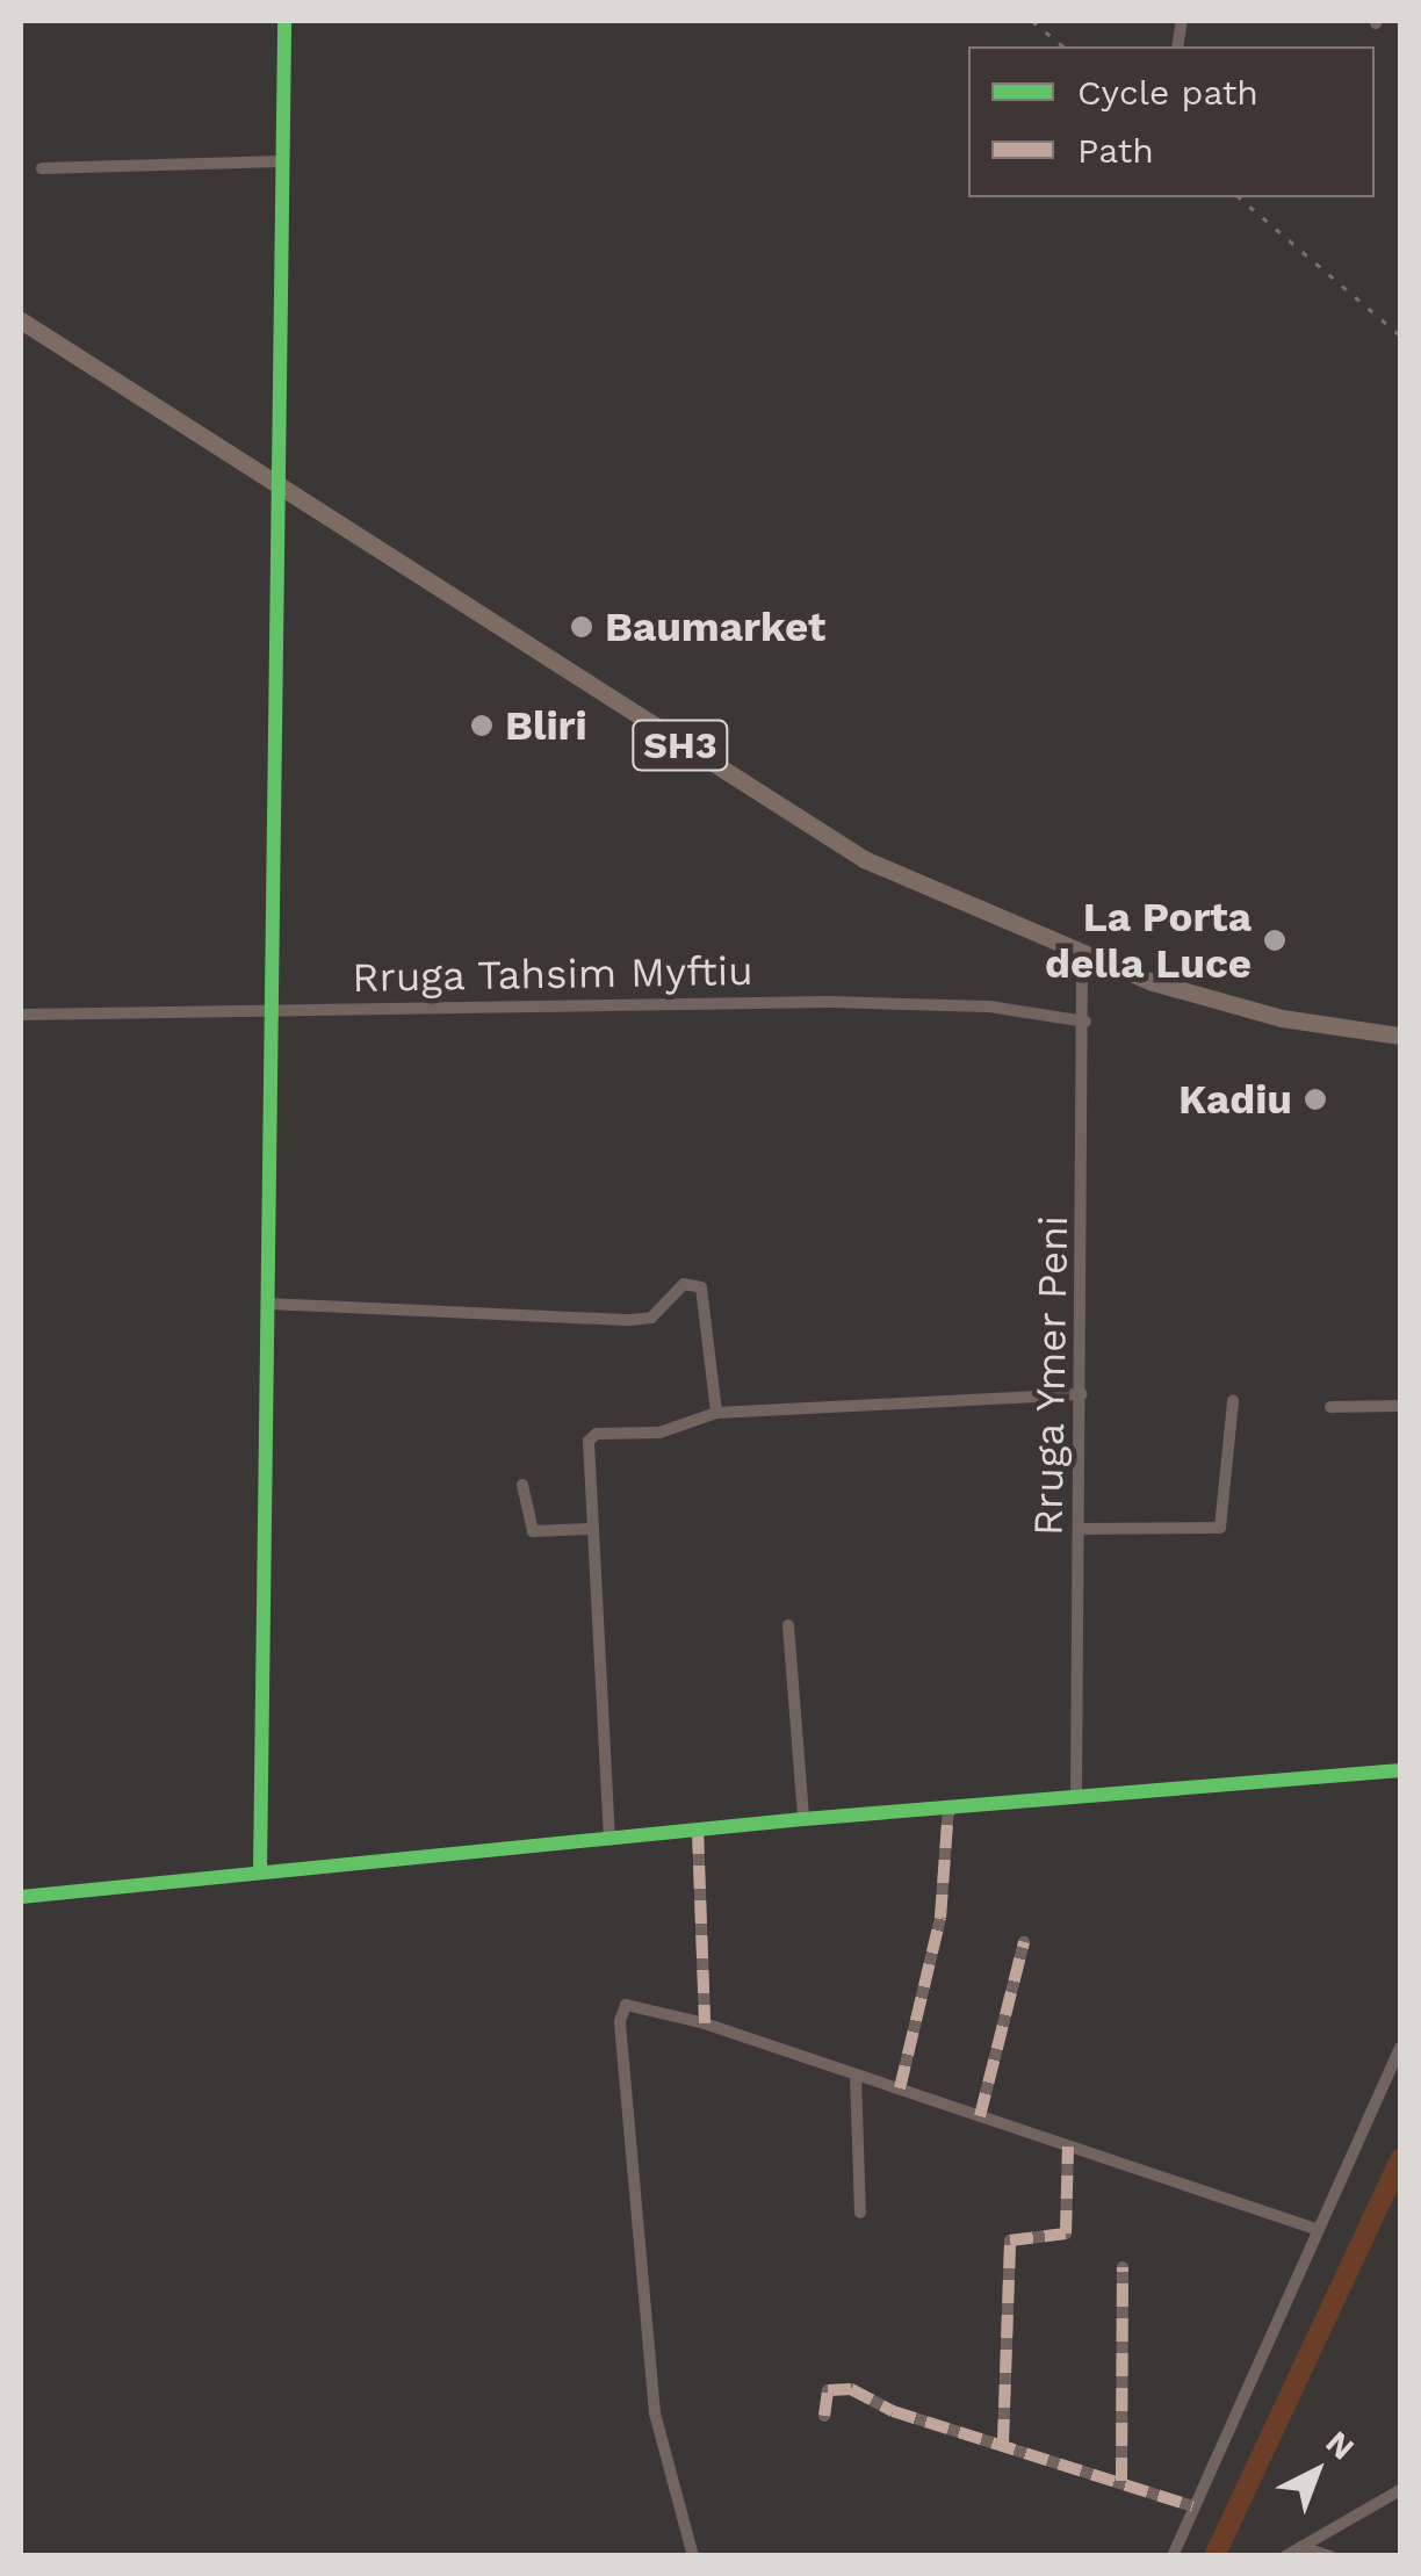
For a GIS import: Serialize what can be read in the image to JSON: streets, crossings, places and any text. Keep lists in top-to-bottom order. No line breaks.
{"streets":{"main road":["SH3"],"street":["Rruga Tahsim Myftiu","Rruga Ymer Peni"]},"crossings":[["SH3","Rruga Ymer Peni"],["Rruga Tahsim Myftiu","Rruga Ymer Peni"]],"places":["Baumarket","Bliri","La Porta della Luce","Kadiu"],"legend":["Cycle path","Path"],"north":"top right"}
